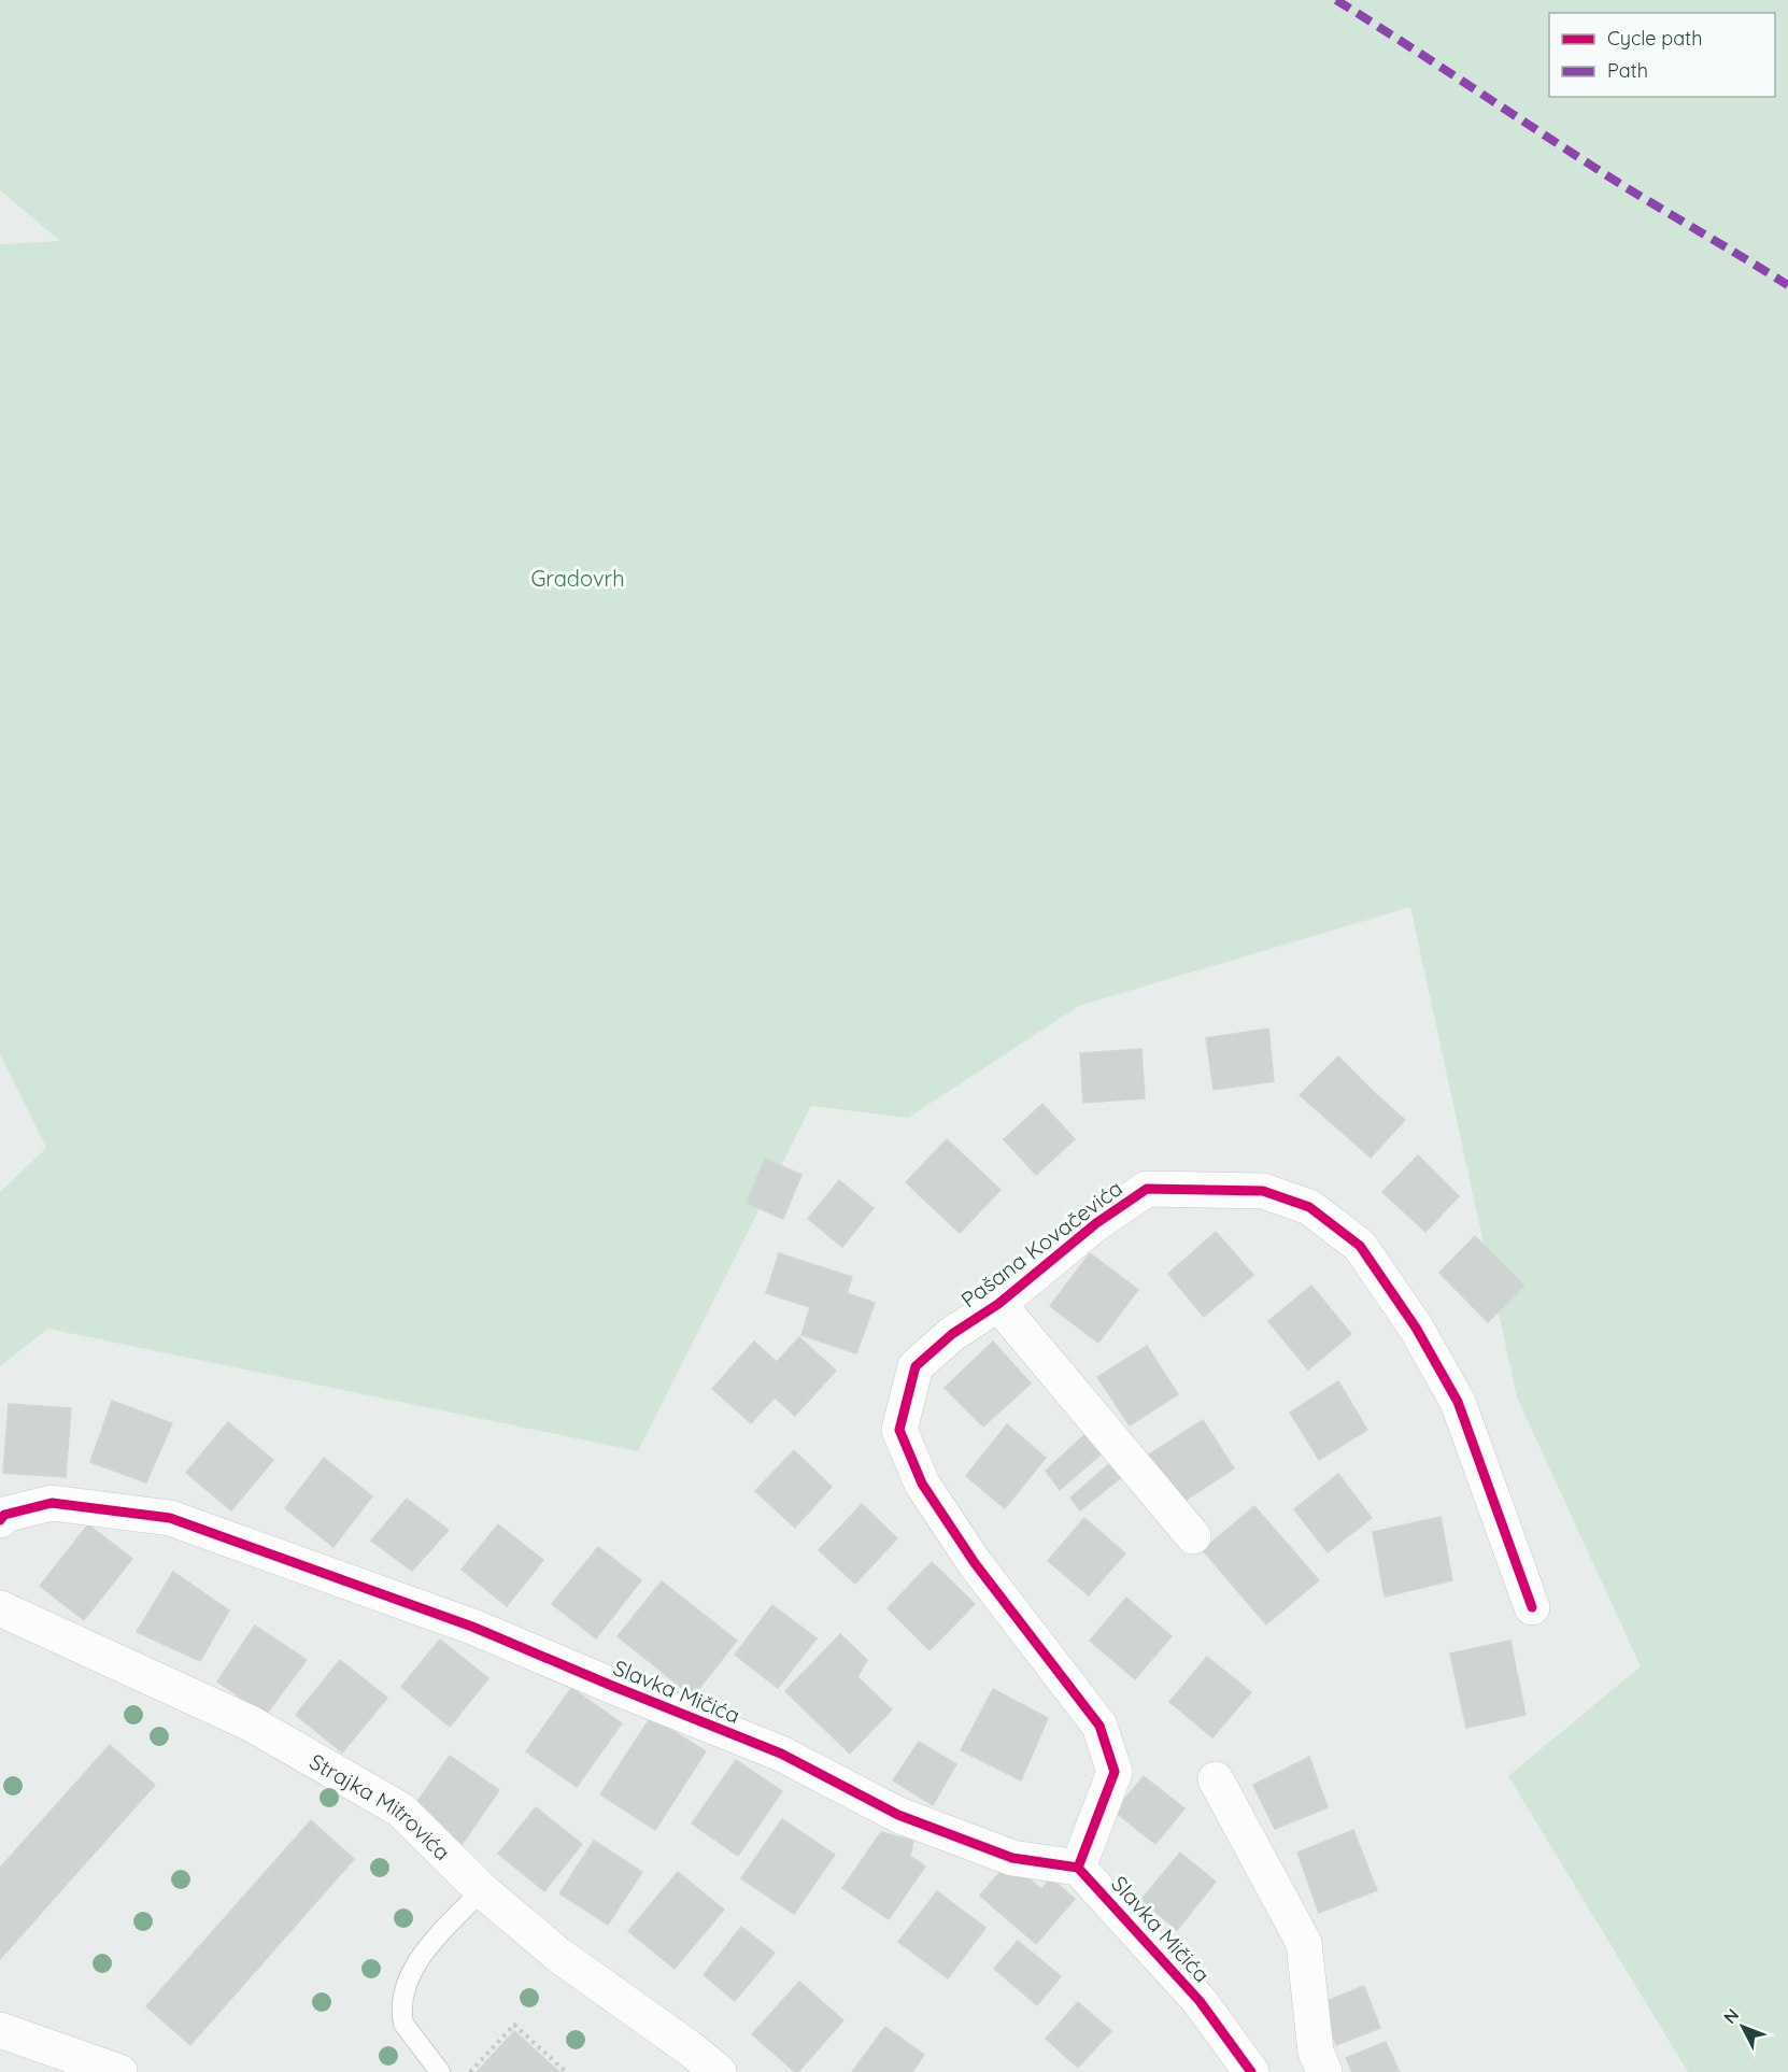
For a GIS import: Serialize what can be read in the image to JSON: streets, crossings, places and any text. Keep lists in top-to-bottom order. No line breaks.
{"streets":{"street":["Pašana Kovačevića","Slavka Mičića","Strajka Mitrovića"]},"crossings":[["Pašana Kovačevića","Slavka Mičića"]],"parks":["Gradovrh"],"legend":["Cycle path","Path"],"north":"top left"}
